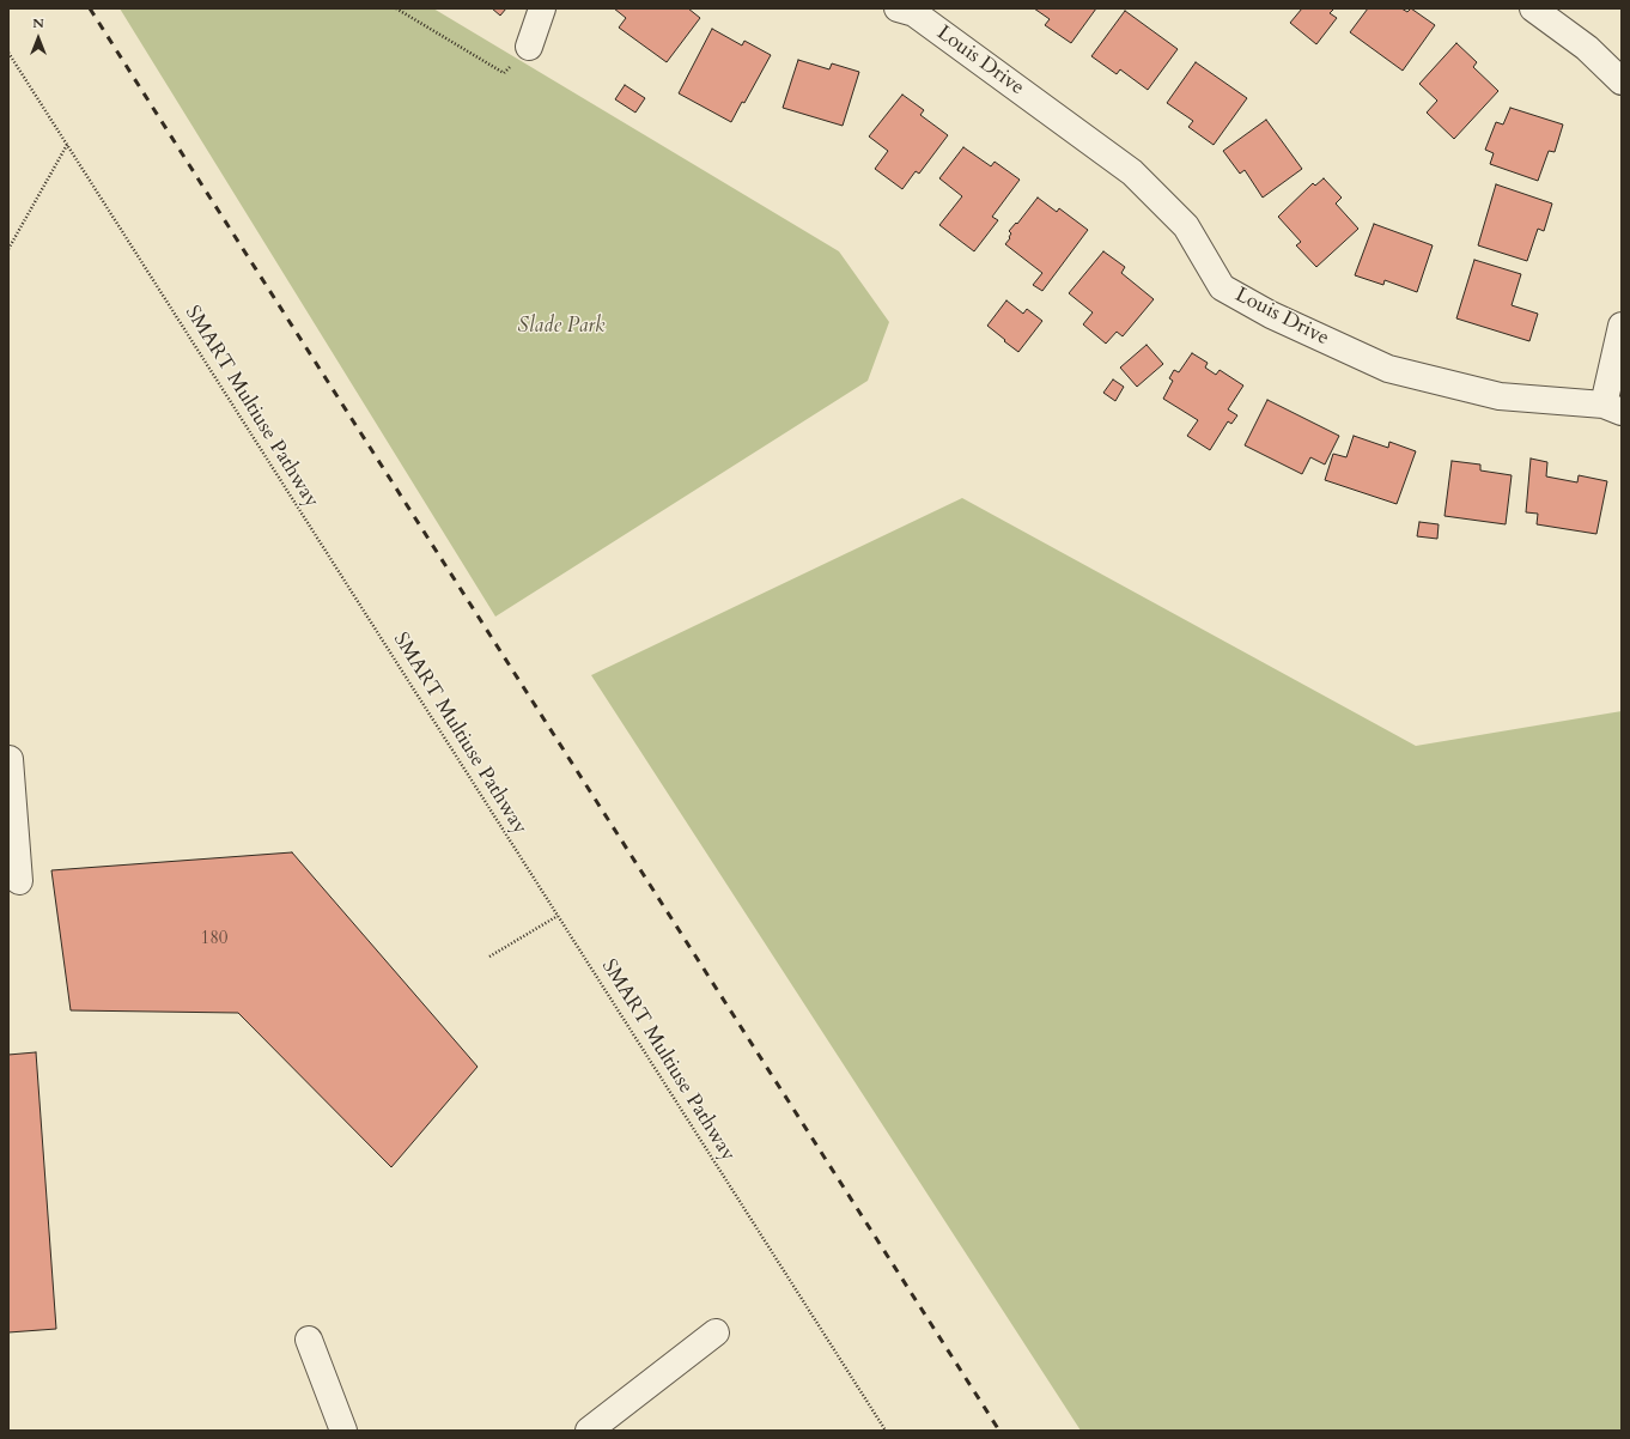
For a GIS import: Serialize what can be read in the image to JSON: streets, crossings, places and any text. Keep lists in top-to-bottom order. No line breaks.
{"streets":{"street":["Louis Drive"],"path":["SMART Multiuse Pathway"]},"parks":["Slade Park"],"house_numbers":["180"],"north":"top"}
